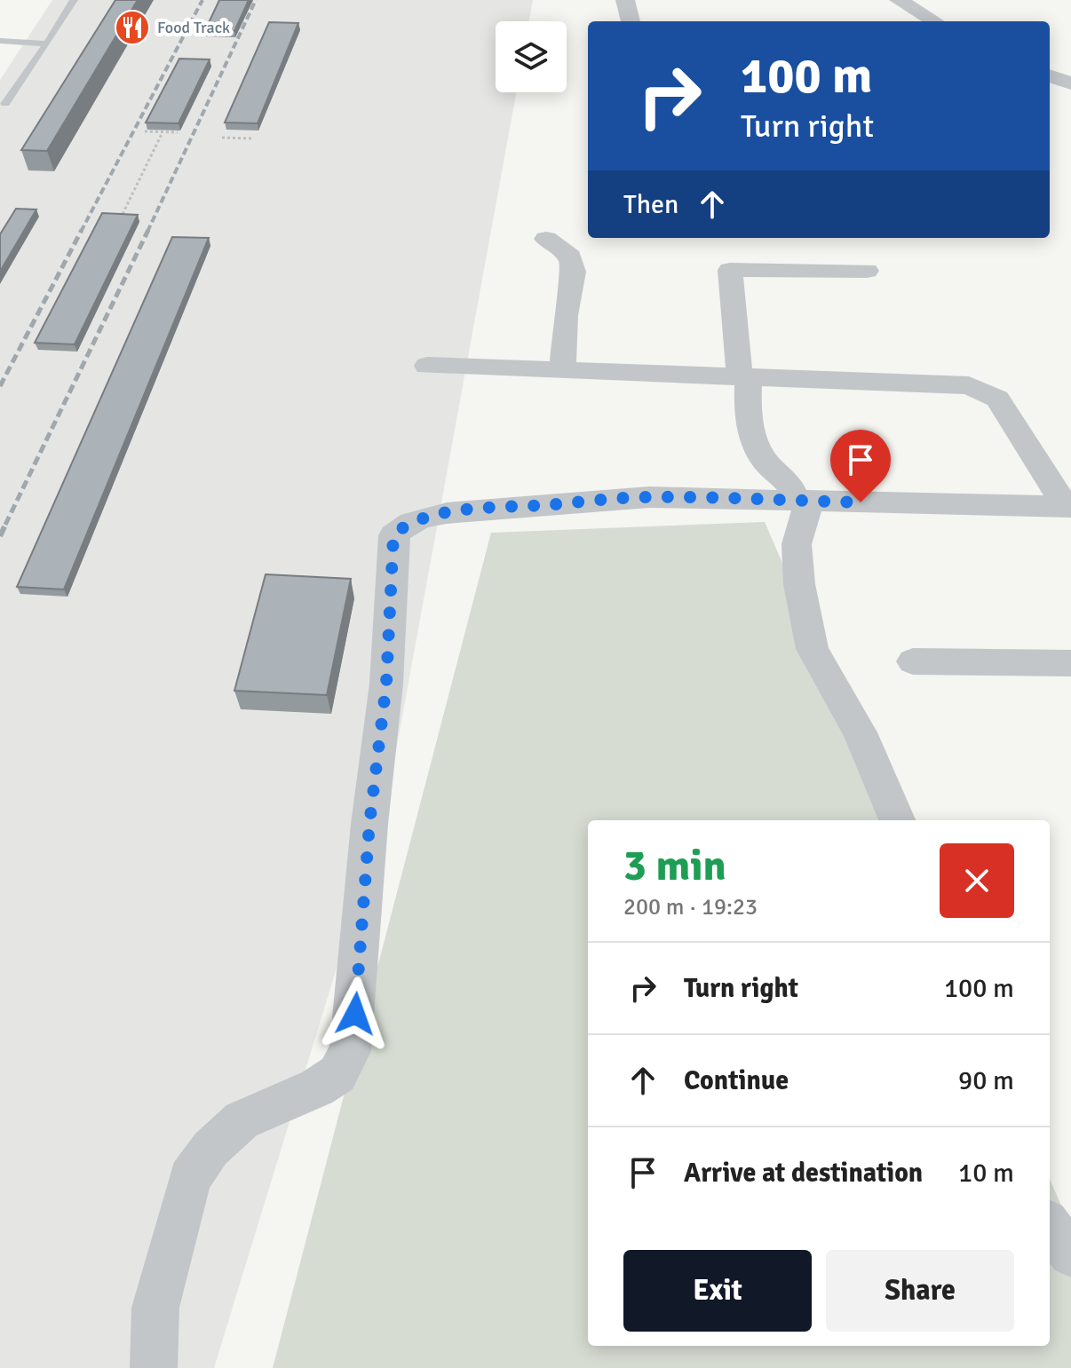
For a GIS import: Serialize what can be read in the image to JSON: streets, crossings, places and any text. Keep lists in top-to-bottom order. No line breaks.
{"places":{"restaurant":["Food Track"]},"page":{"turn":["100 m","Turn right"],"then":"Then","heading":["3 min","200 m · 19:23"],"list":[{"name":"Turn right","value":"100 m"},{"name":"Continue","value":"90 m"},{"name":"Arrive at destination","value":"10 m"}],"buttons":["Exit","Share"]}}
